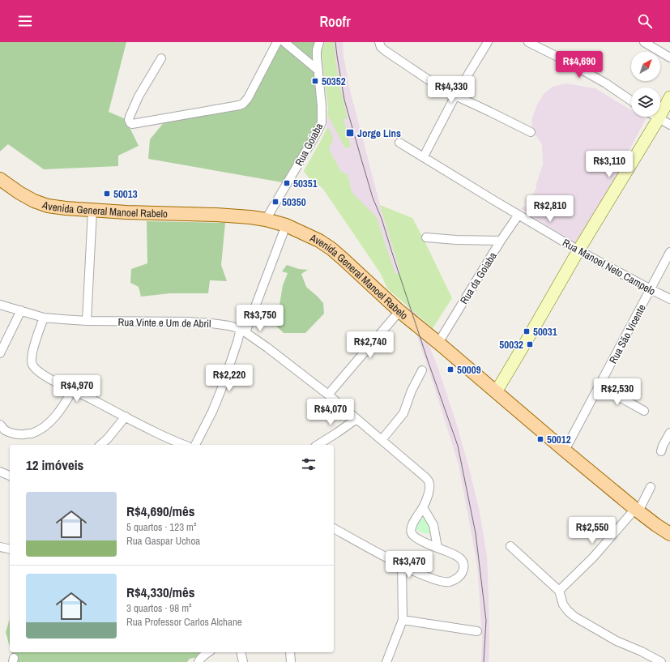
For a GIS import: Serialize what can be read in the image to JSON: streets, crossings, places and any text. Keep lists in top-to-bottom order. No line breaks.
{"streets":{"main road":["Avenida General Manoel Rabelo"],"street":["Rua Goiaba","Rua Manoel Neto Campelo","Rua da Goiaba","Rua Vinte e Um de Abril","Rua São Vicente"]},"crossings":[["Rua Goiaba","Avenida General Manoel Rabelo"],["Avenida General Manoel Rabelo","Rua da Goiaba"],["Avenida General Manoel Rabelo","Rua São Vicente"],["Rua Manoel Neto Campelo","Rua da Goiaba"],["Rua Manoel Neto Campelo","Rua São Vicente"]],"places":{"transit":["50352","Jorge Lins","50351","50013","50350","50031","50032","50009","50012"]},"north":"top right","page":{"header":"Roofr","price":["R$4,690","R$4,330","R$3,110","R$2,810","R$3,750","R$2,740","R$2,220","R$4,970","R$2,530","R$4,070","R$2,550","R$3,470"],"heading":"12 imóveis","list":[{"name":"R$4,690/mês","note":"5 quartos · 123 m² · Rua Gaspar Uchoa"},{"name":"R$4,330/mês","note":"3 quartos · 98 m² · Rua Professor Carlos Alchane"}]}}
